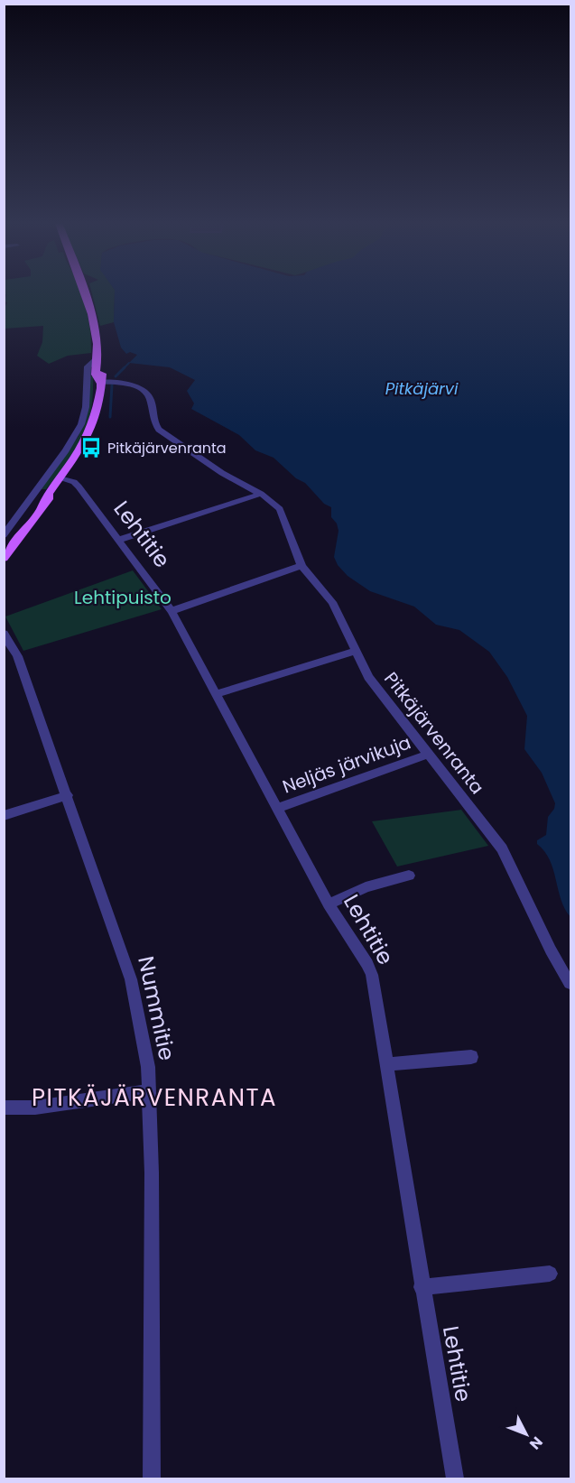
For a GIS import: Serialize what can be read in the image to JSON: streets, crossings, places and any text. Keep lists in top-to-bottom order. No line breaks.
{"streets":{"street":["Lehtitie","Pitkäjärvenranta","Neljäs järvikuja","Nummitie"]},"crossings":[["Lehtitie","Neljäs järvikuja"],["Pitkäjärvenranta","Neljäs järvikuja"]],"districts":["PITKÄJÄRVENRANTA"],"water":["Pitkäjärvi"],"parks":["Lehtipuisto"],"places":{"bus stop":["Pitkäjärvenranta"]},"north":"bottom right"}
